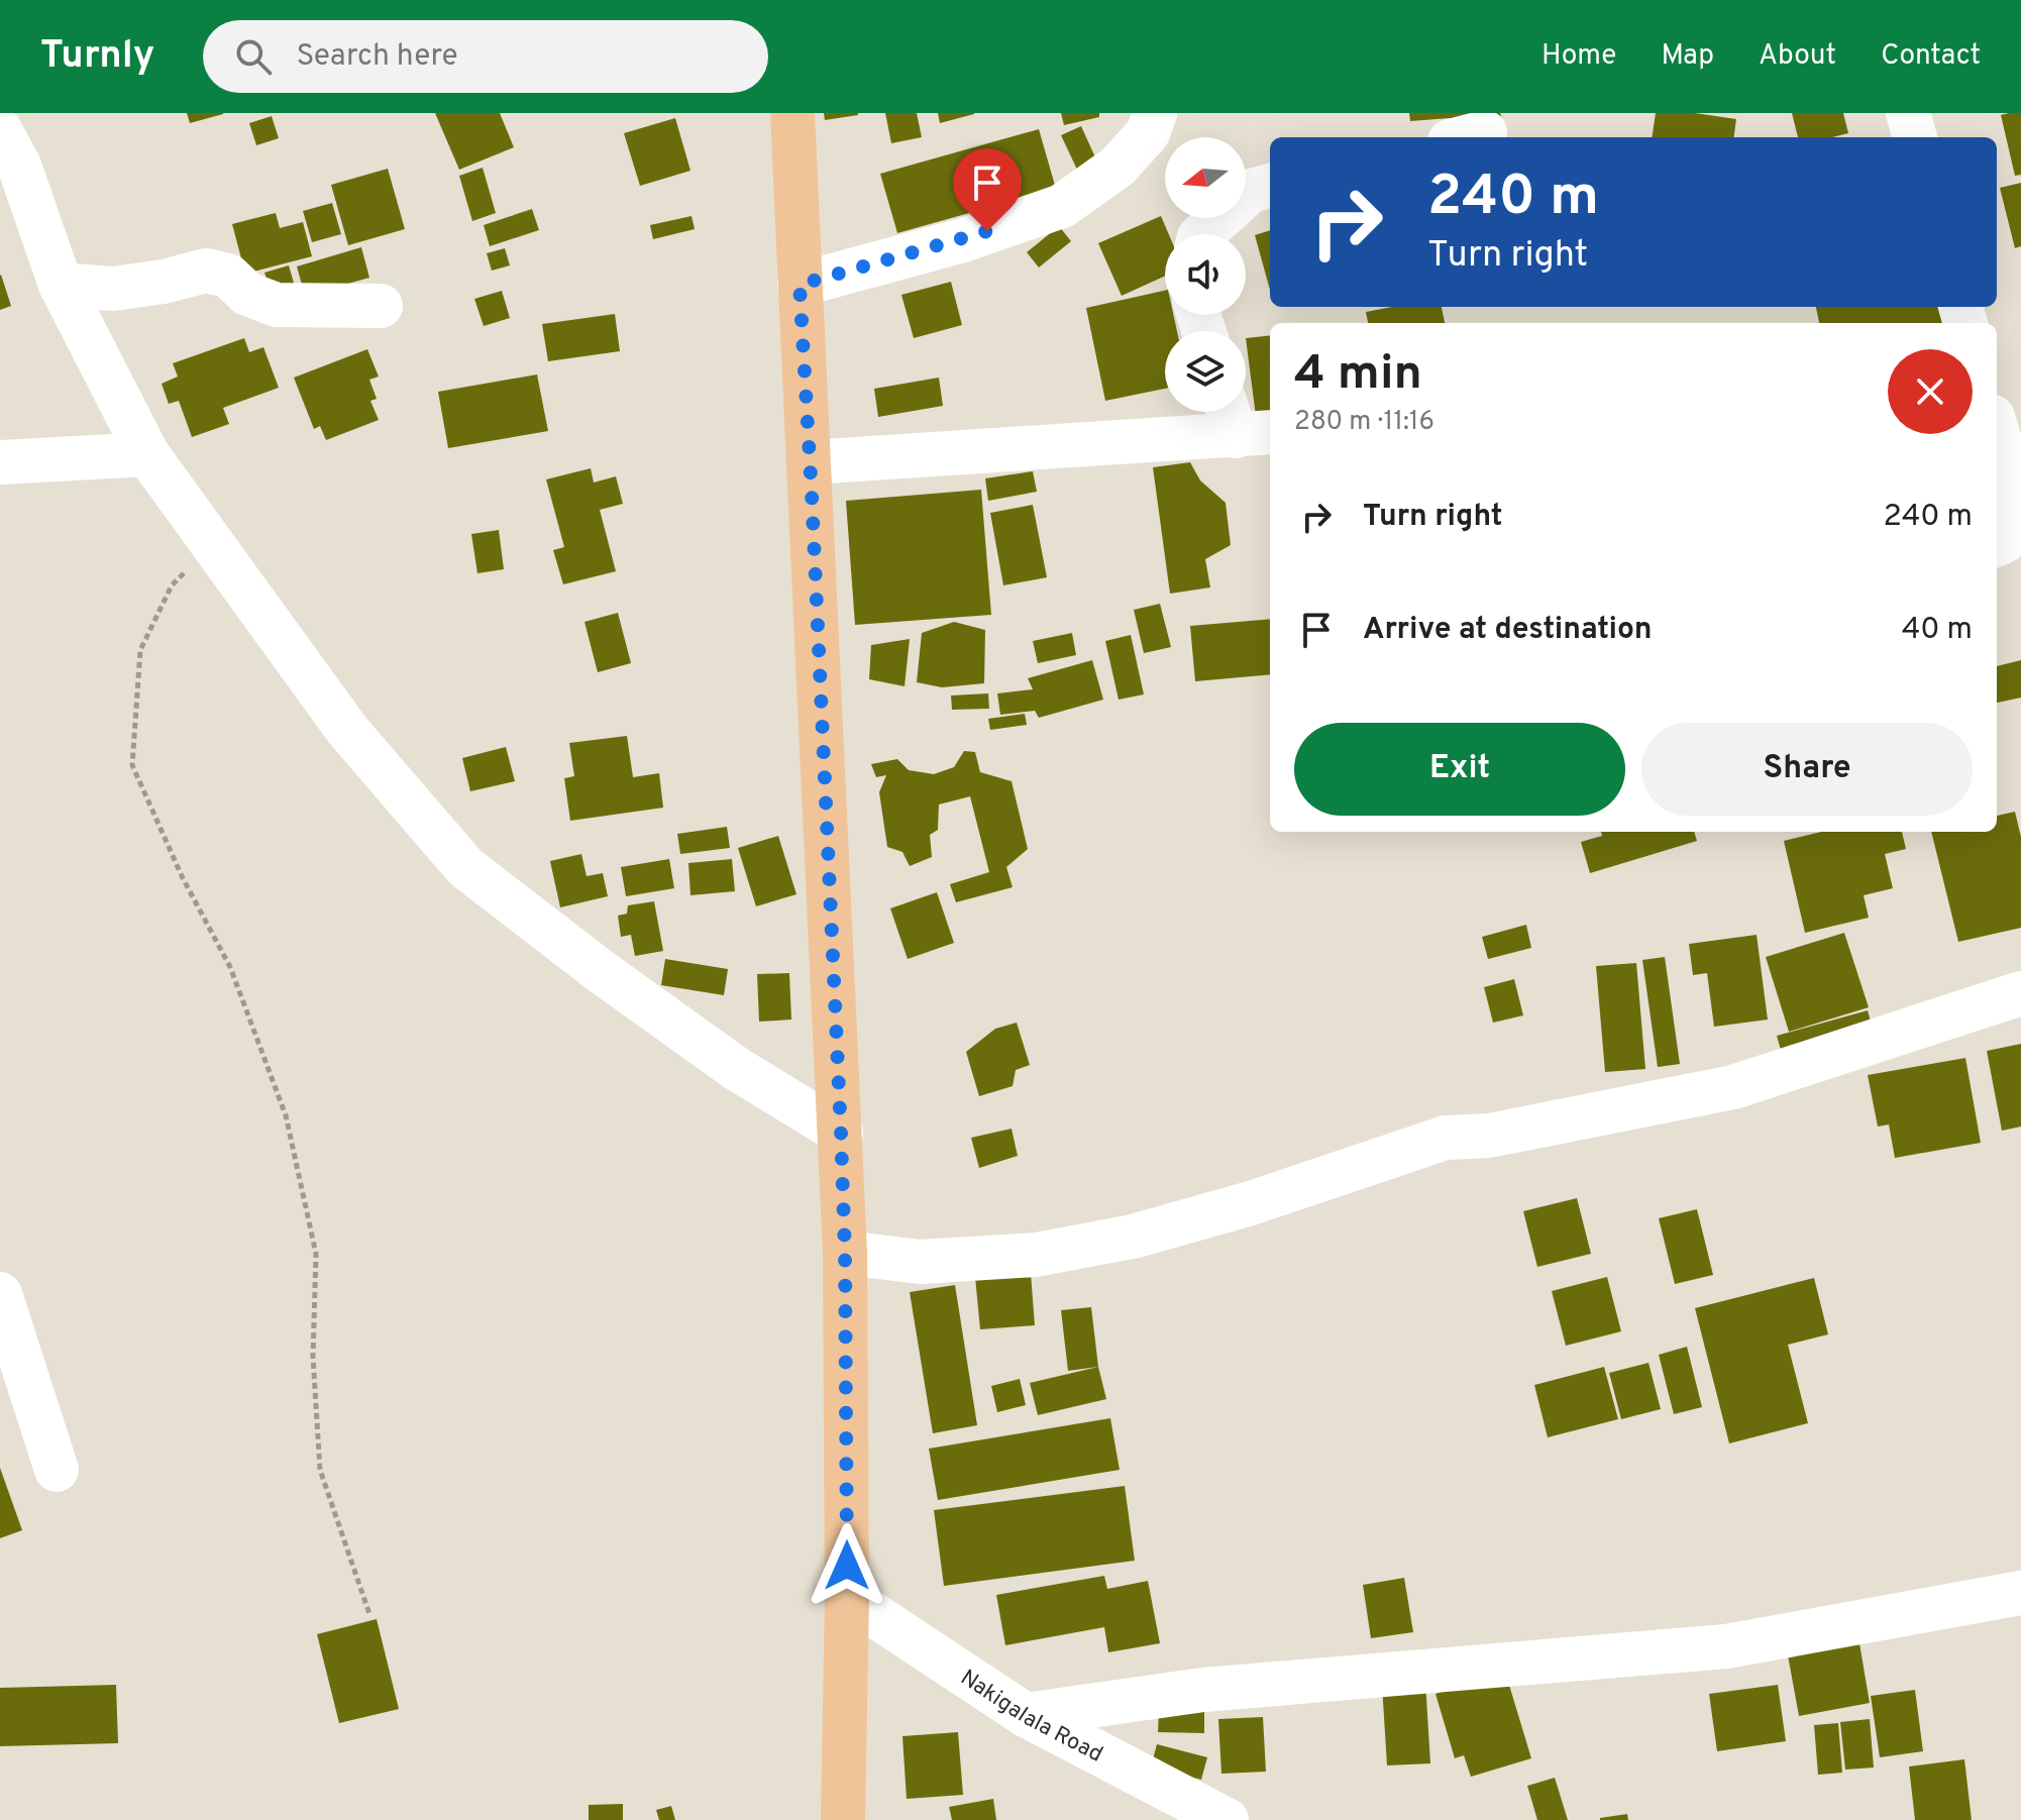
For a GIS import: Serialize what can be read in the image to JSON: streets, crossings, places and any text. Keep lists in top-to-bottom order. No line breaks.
{"streets":{"street":["Nakigalala Road"]},"north":"left","page":{"header":"Turnly","search":"Search here","nav":["Home","Map","About","Contact"],"turn":["240 m","Turn right"],"heading":["4 min","280 m · 11:16"],"list":[{"name":"Turn right","value":"240 m"},{"name":"Arrive at destination","value":"40 m"}],"buttons":["Exit","Share"]}}
